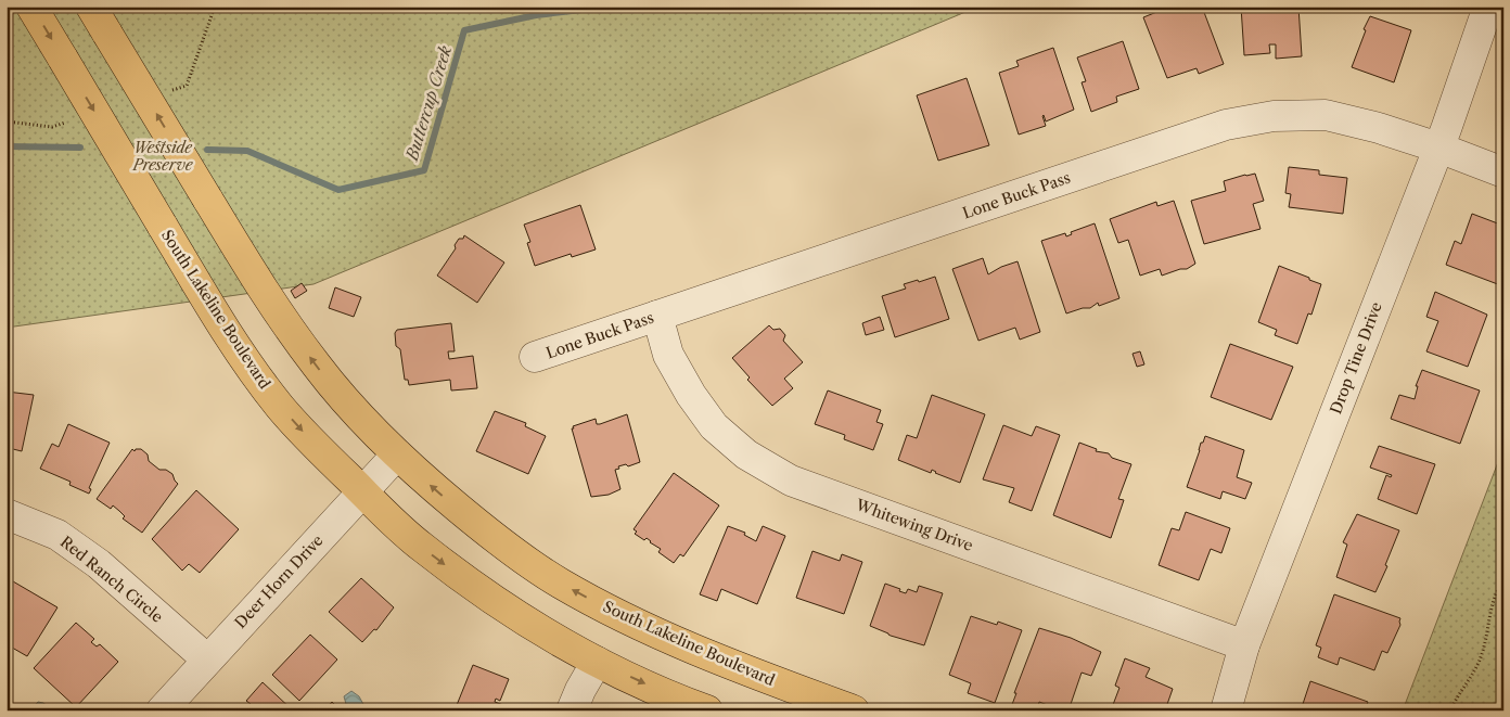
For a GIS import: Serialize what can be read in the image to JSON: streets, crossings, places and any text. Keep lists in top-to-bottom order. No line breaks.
{"streets":{"main road":["South Lakeline Boulevard"],"street":["Lone Buck Pass","Drop Tine Drive","Whitewing Drive","Red Ranch Circle","Deer Horn Drive"]},"crossings":[["Lone Buck Pass","Drop Tine Drive"],["Lone Buck Pass","Whitewing Drive"],["South Lakeline Boulevard","Deer Horn Drive"],["Drop Tine Drive","Whitewing Drive"],["Red Ranch Circle","Deer Horn Drive"]],"water":["Buttercup Creek"],"parks":["Westside Preserve"]}
